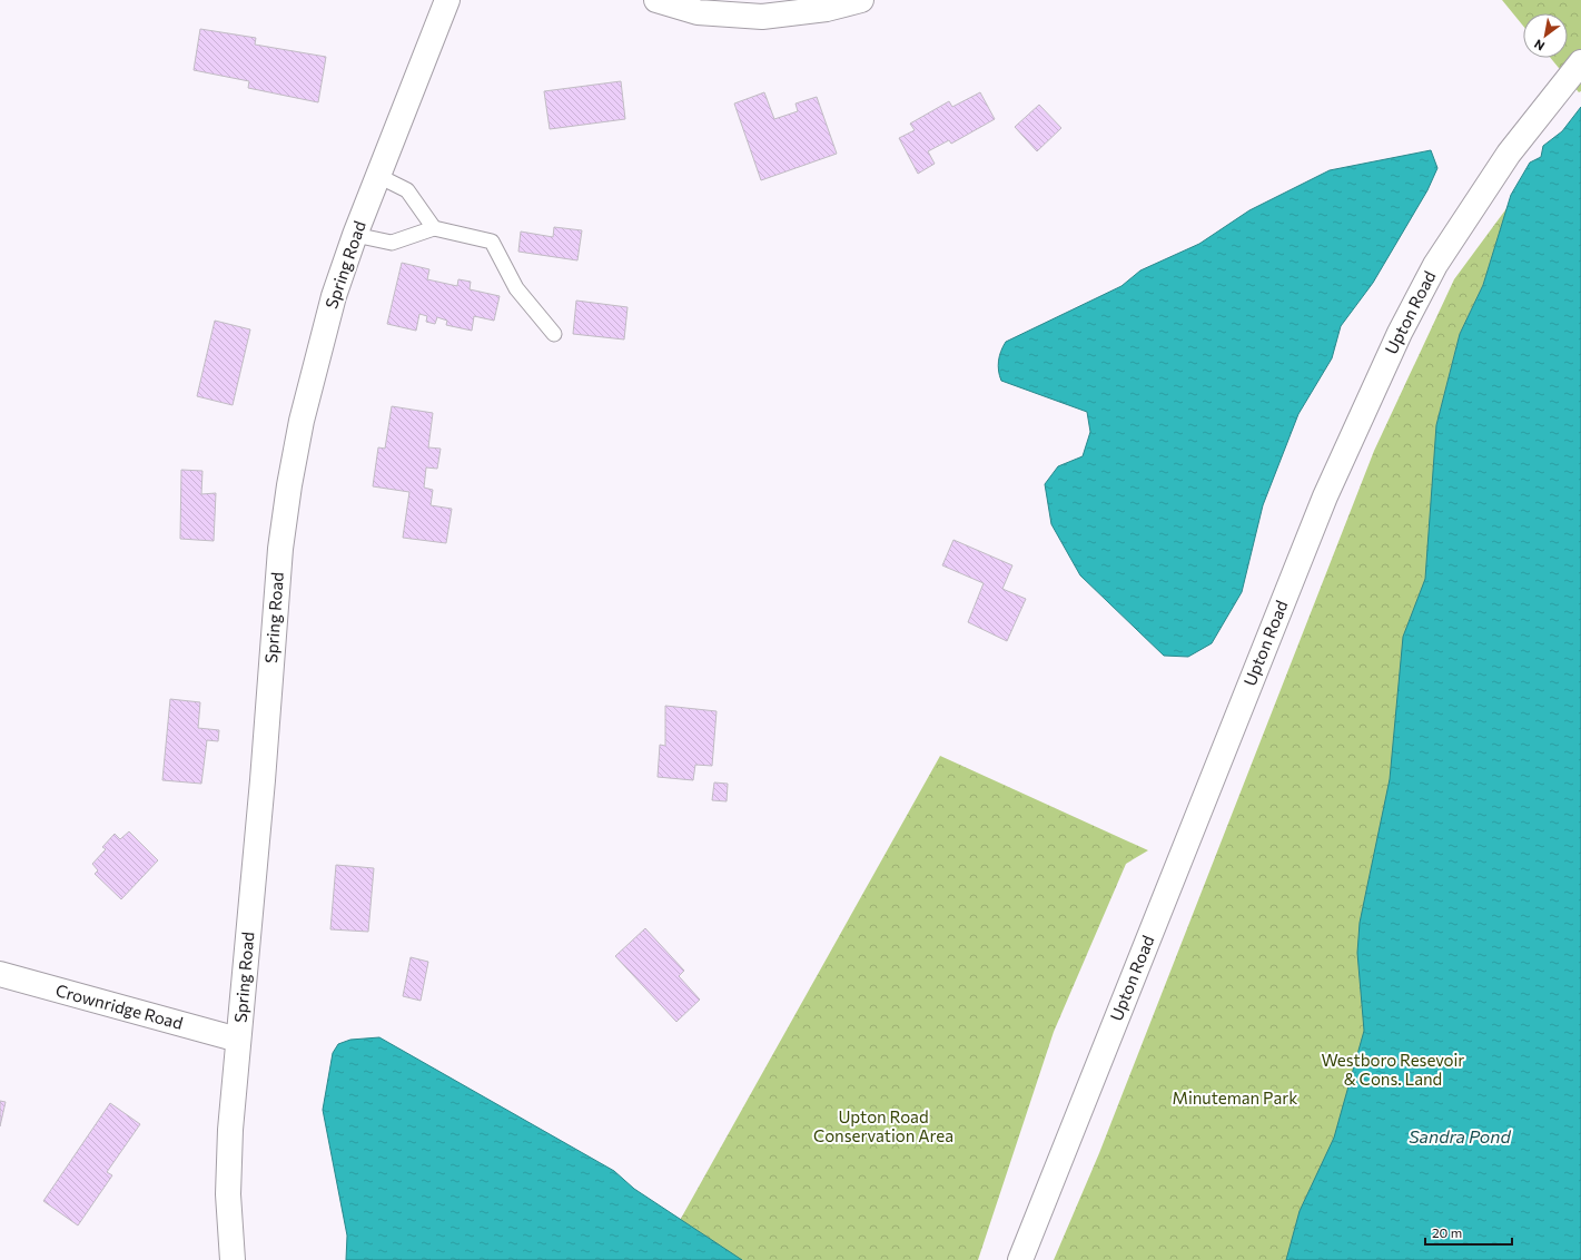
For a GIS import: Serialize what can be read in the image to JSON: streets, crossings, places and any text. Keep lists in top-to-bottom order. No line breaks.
{"streets":{"street":["Spring Road","Upton Road","Crownridge Road"]},"crossings":[["Spring Road","Crownridge Road"]],"water":["Sandra Pond"],"parks":["Westboro Resevoir & Cons. Land","Minuteman Park","Upton Road Conservation Area"],"scale_bar":"20 m","north":"bottom left"}
